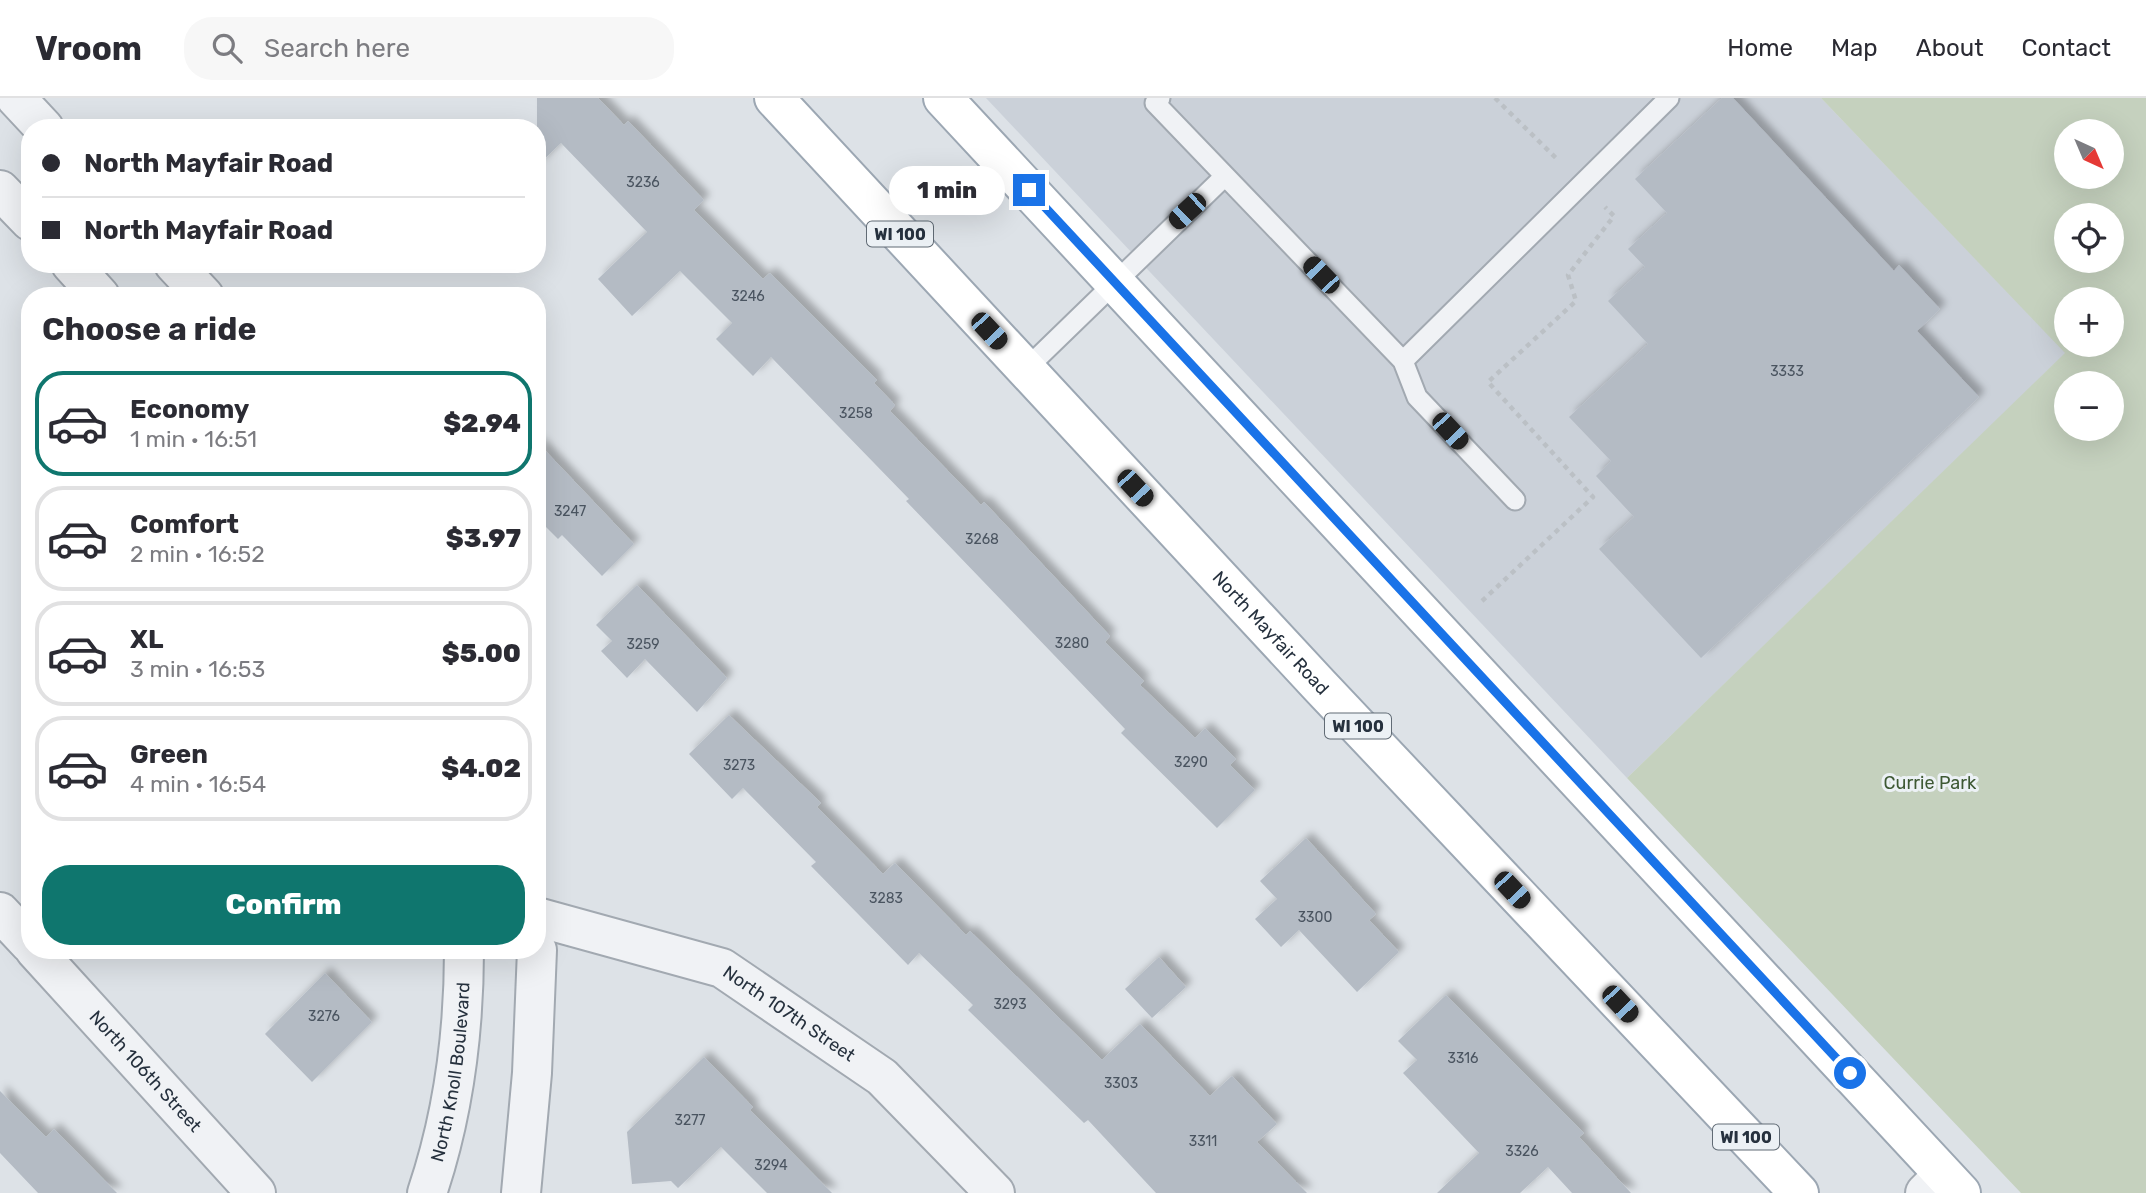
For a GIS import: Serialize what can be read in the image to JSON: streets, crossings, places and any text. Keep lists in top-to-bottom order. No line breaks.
{"streets":{"main road":["WI 100","North Mayfair Road"],"street":["North 107th Street","North 106th Street","North Knoll Boulevard"]},"parks":["Currie Park"],"house_numbers":["3236","3246","3333","3258","3247","3268","3280","3259","3290","3273","3283","3300","3293","3276","3316","3303","3277","3311","3326","3294"],"north":"bottom right","page":{"header":"Vroom","search":"Search here","nav":["Home","Map","About","Contact"],"map_buttons":["+","−"],"banner":["North Mayfair Road","North Mayfair Road"],"bubble":"1 min","heading":"Choose a ride","list":[{"name":"Economy","note":"1 min · 16:51","value":"$2.94"},{"name":"Comfort","note":"2 min · 16:52","value":"$3.97"},{"name":"XL","note":"3 min · 16:53","value":"$5.00"},{"name":"Green","note":"4 min · 16:54","value":"$4.02"}],"buttons":"Confirm"}}
